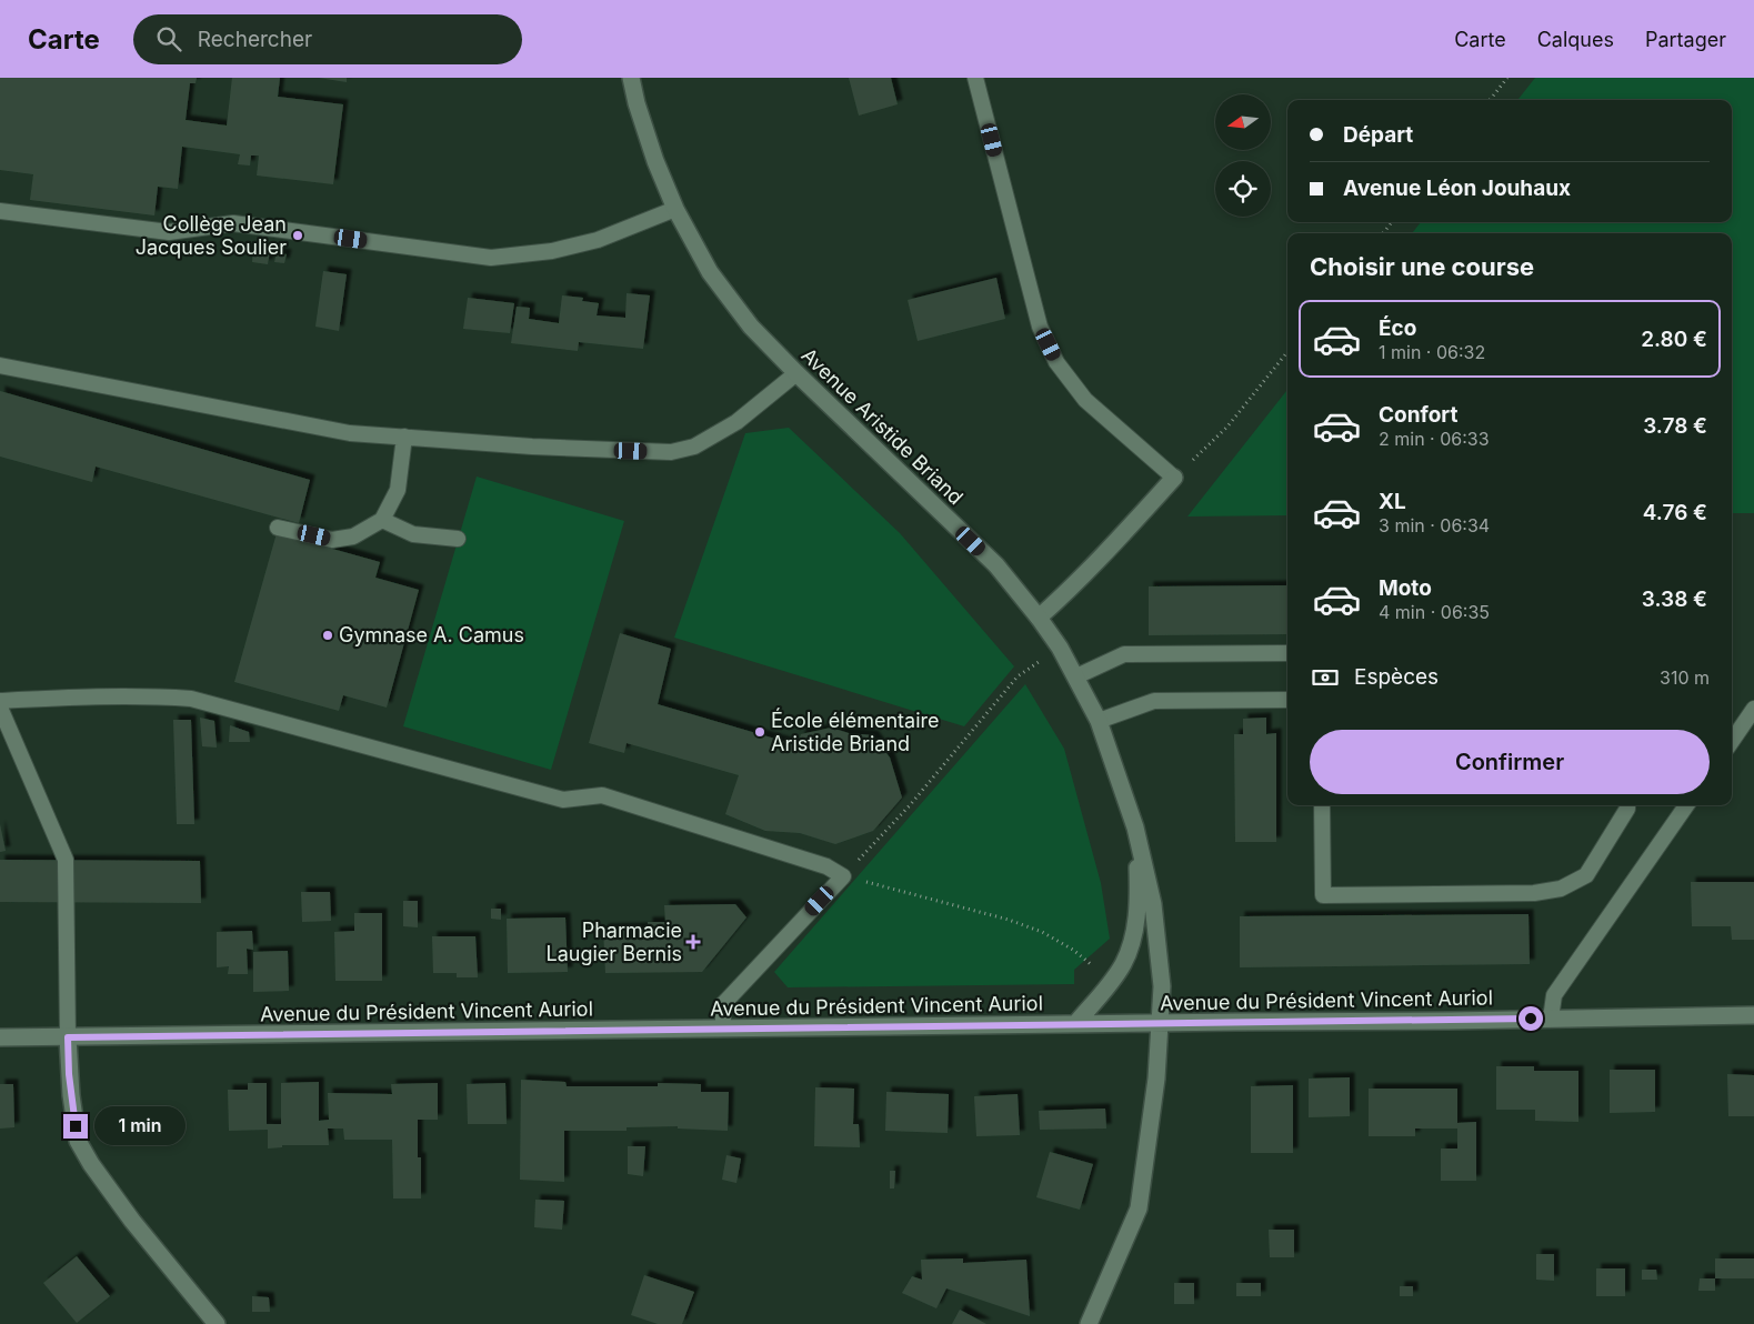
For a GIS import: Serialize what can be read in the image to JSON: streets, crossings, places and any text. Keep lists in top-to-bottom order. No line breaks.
{"streets":{"main road":["Avenue Aristide Briand","Avenue du Président Vincent Auriol"]},"crossings":[["Avenue Aristide Briand","Avenue du Président Vincent Auriol"]],"places":{"other":["Collège Jean Jacques Soulier","Gymnase A. Camus","École élémentaire Aristide Briand"],"health":["Pharmacie Laugier Bernis"]},"north":"left","page":{"header":"Carte","search":"Rechercher","nav":["Carte","Calques","Partager"],"banner":["Départ","Avenue Léon Jouhaux"],"heading":"Choisir une course","list":[{"name":"Éco","note":"1 min · 06:32","value":"2.80 €"},{"name":"Confort","note":"2 min · 06:33","value":"3.78 €"},{"name":"XL","note":"3 min · 06:34","value":"4.76 €"},{"name":"Moto","note":"4 min · 06:35","value":"3.38 €"}],"pay":["Espèces","310 m"],"buttons":"Confirmer","bubble":"1 min"}}
